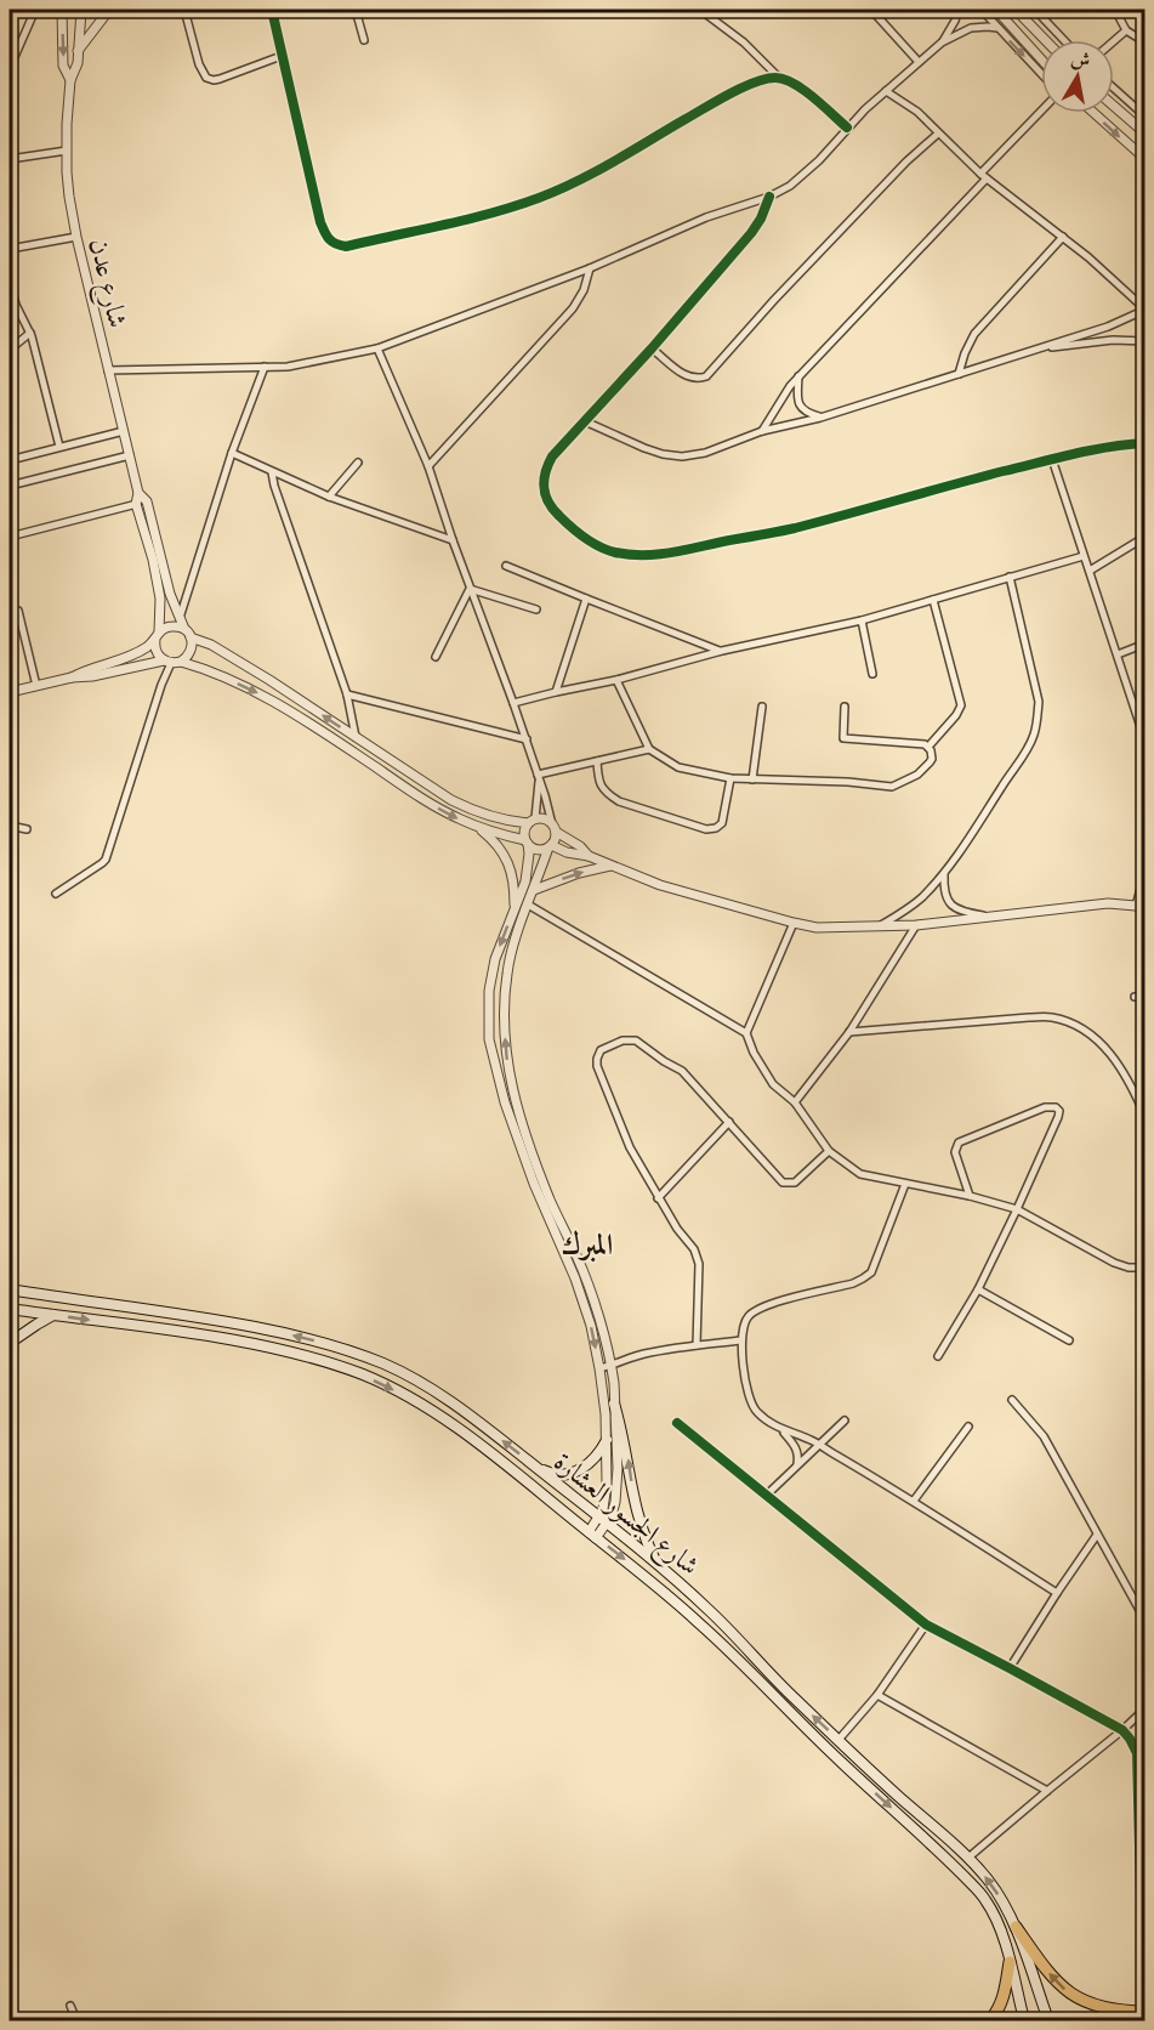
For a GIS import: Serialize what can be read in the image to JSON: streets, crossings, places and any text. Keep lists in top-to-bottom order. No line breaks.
{"streets":{"main road":["شارع الجسور العشارة"],"street":["شارع عدن"]},"districts":["المبرك"],"north":"top"}
